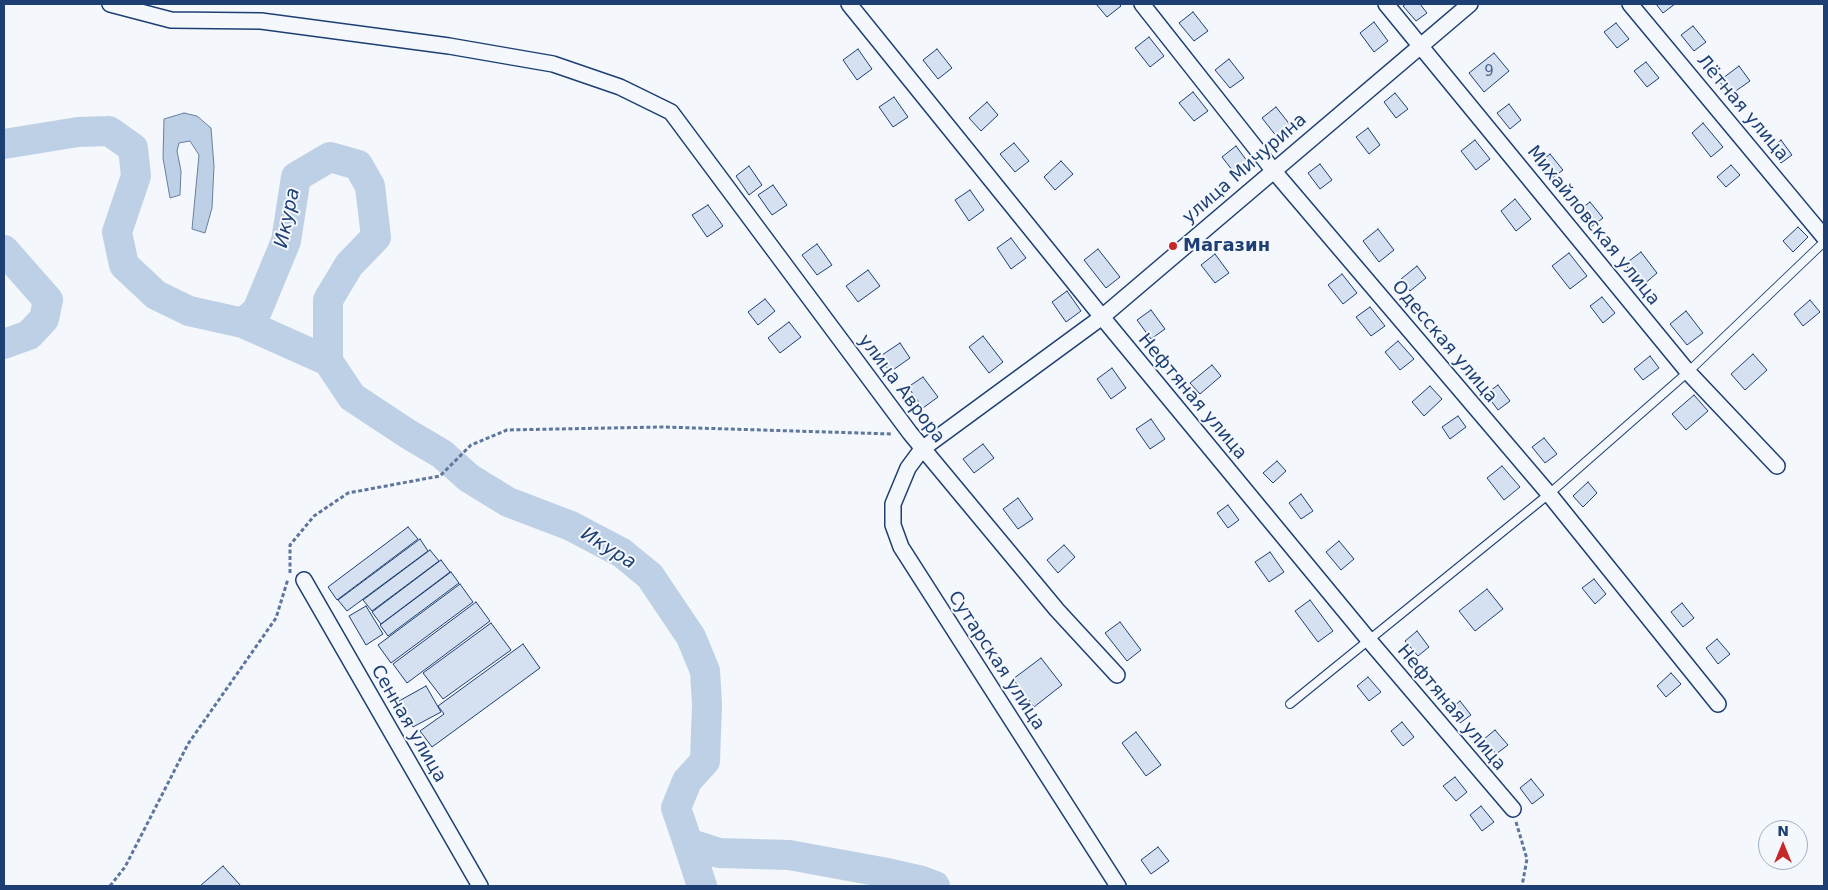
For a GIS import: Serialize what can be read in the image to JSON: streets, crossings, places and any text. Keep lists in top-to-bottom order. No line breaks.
{"streets":{"street":["Лётная улица","улица Мичурина","Михайловская улица","Одесская улица","улица Аврора","Нефтяная улица","Сутарская улица","Сенная улица"]},"crossings":[["улица Мичурина","Михайловская улица"],["улица Мичурина","Одесская улица"],["улица Мичурина","улица Аврора"],["улица Мичурина","Нефтяная улица"],["улица Мичурина","Сутарская улица"],["улица Аврора","Сутарская улица"]],"water":["Икура"],"places":["Магазин"],"house_numbers":["9"],"north":"top"}
